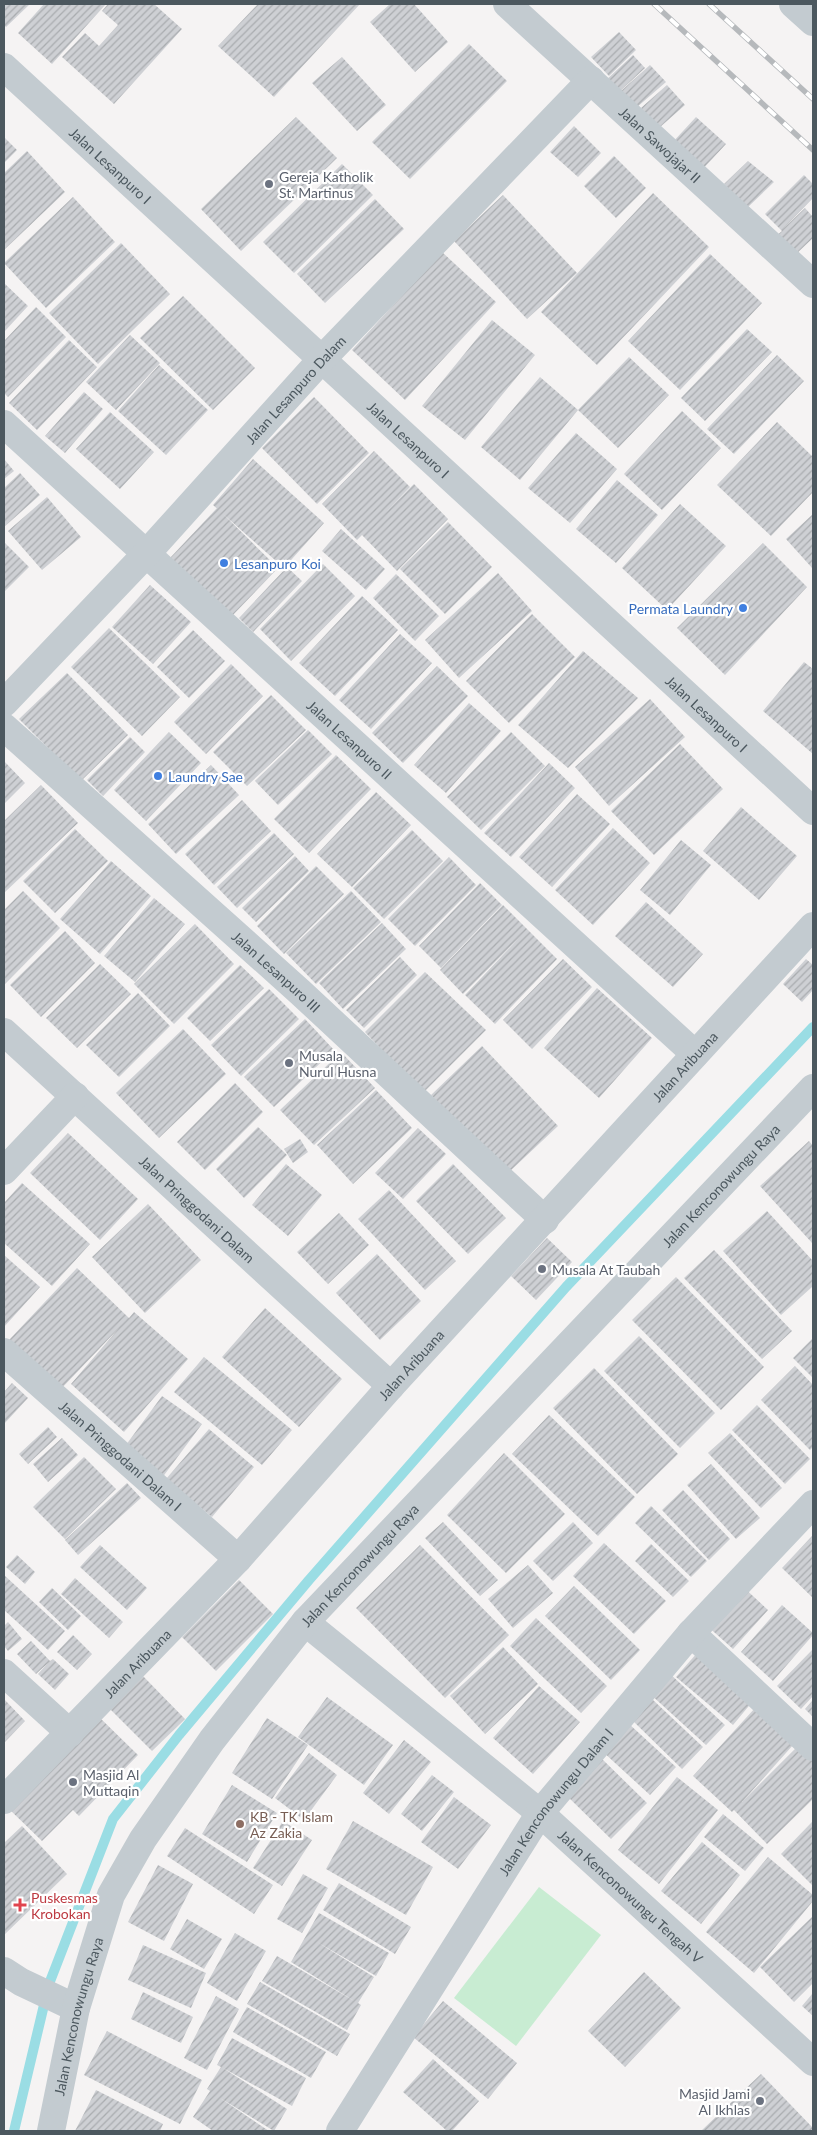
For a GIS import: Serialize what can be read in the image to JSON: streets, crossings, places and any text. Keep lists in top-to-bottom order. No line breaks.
{"streets":{"street":["Jalan Sawojajar II","Jalan Lesanpuro I","Jalan Lesanpuro Dalam","Jalan Lesanpuro II","Jalan Lesanpuro III","Jalan Aribuana","Jalan Kenconowungu Raya","Jalan Pringgodani Dalam","Jalan Pringgodani Dalam I","Jalan Kenconowungu Dalam I","Jalan Kenconowungu Tengah V"]},"crossings":[["Jalan Sawojajar II","Jalan Lesanpuro Dalam"],["Jalan Lesanpuro I","Jalan Lesanpuro Dalam"],["Jalan Lesanpuro Dalam","Jalan Lesanpuro II"],["Jalan Lesanpuro II","Jalan Aribuana"],["Jalan Lesanpuro III","Jalan Aribuana"],["Jalan Aribuana","Jalan Pringgodani Dalam"],["Jalan Aribuana","Jalan Pringgodani Dalam I"],["Jalan Kenconowungu Raya","Jalan Kenconowungu Tengah V"],["Jalan Kenconowungu Dalam I","Jalan Kenconowungu Tengah V"]],"places":{"other":["Gereja Katholik St. Martinus","Lesanpuro Koi","Permata Laundry","Laundry Sae","Musala Nurul Husna","Musala At Taubah","Masjid Al Muttaqin","KB - TK Islam Az Zakia","Masjid Jami Al Ikhlas"],"health":["Puskesmas Krobokan"]}}
